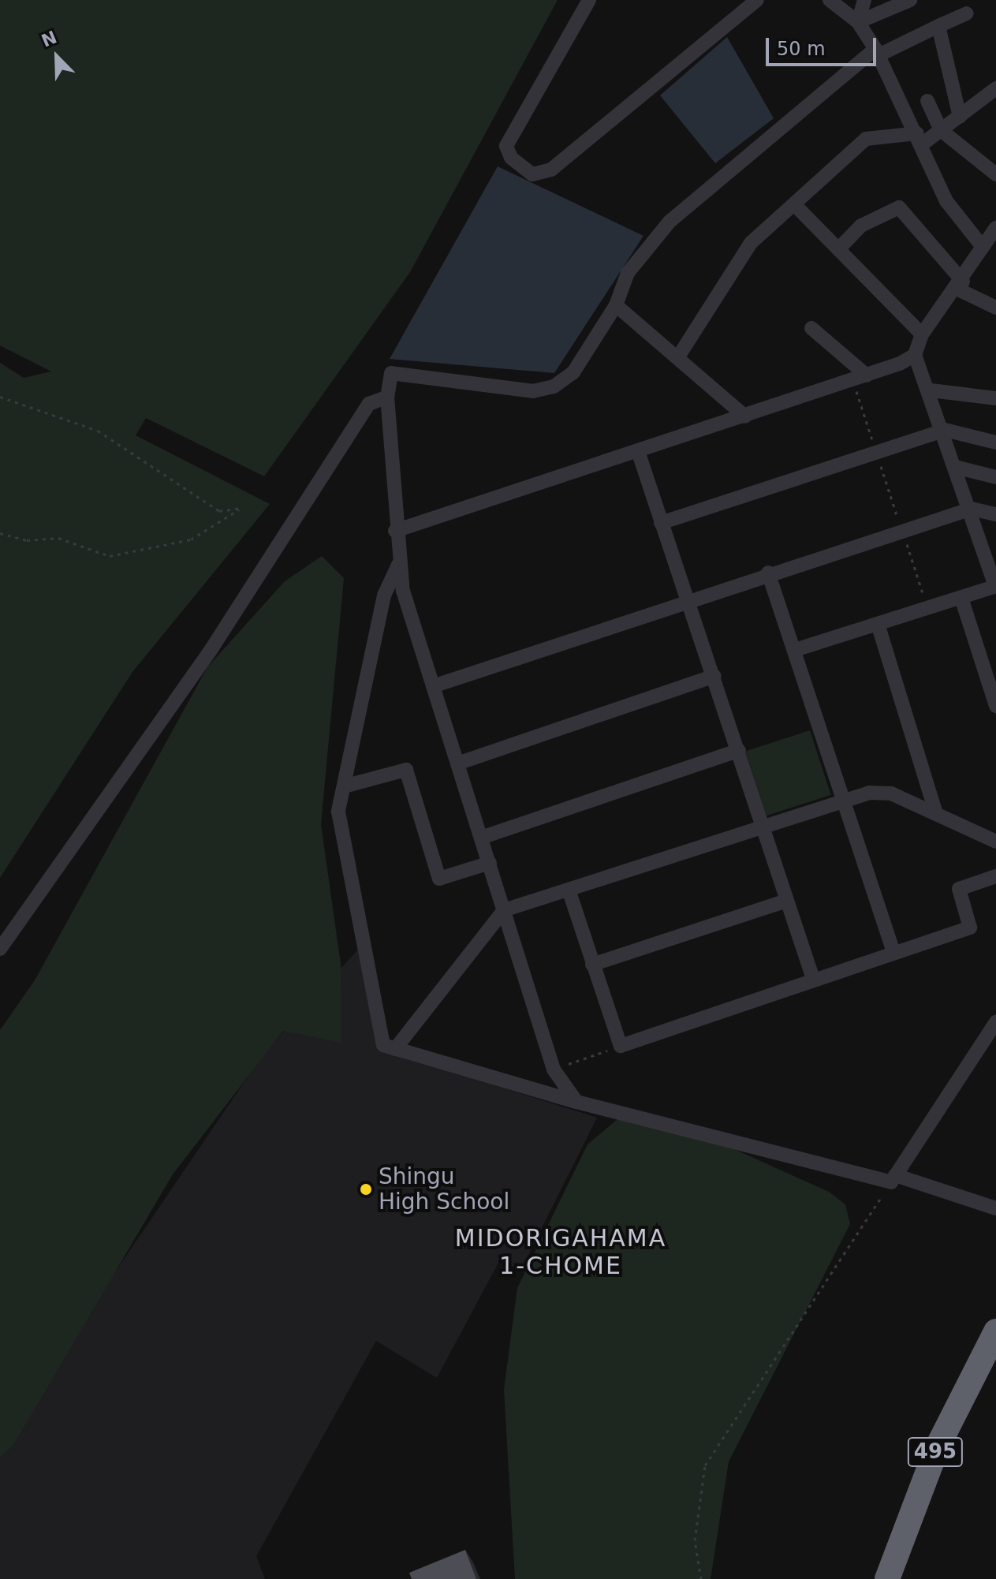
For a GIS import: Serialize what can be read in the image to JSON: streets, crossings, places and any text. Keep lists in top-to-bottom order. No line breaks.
{"streets":{"highway":["495"]},"districts":["MIDORIGAHAMA 1-CHOME"],"places":["Shingu High School"],"scale_bar":"50 m","north":"top left"}
